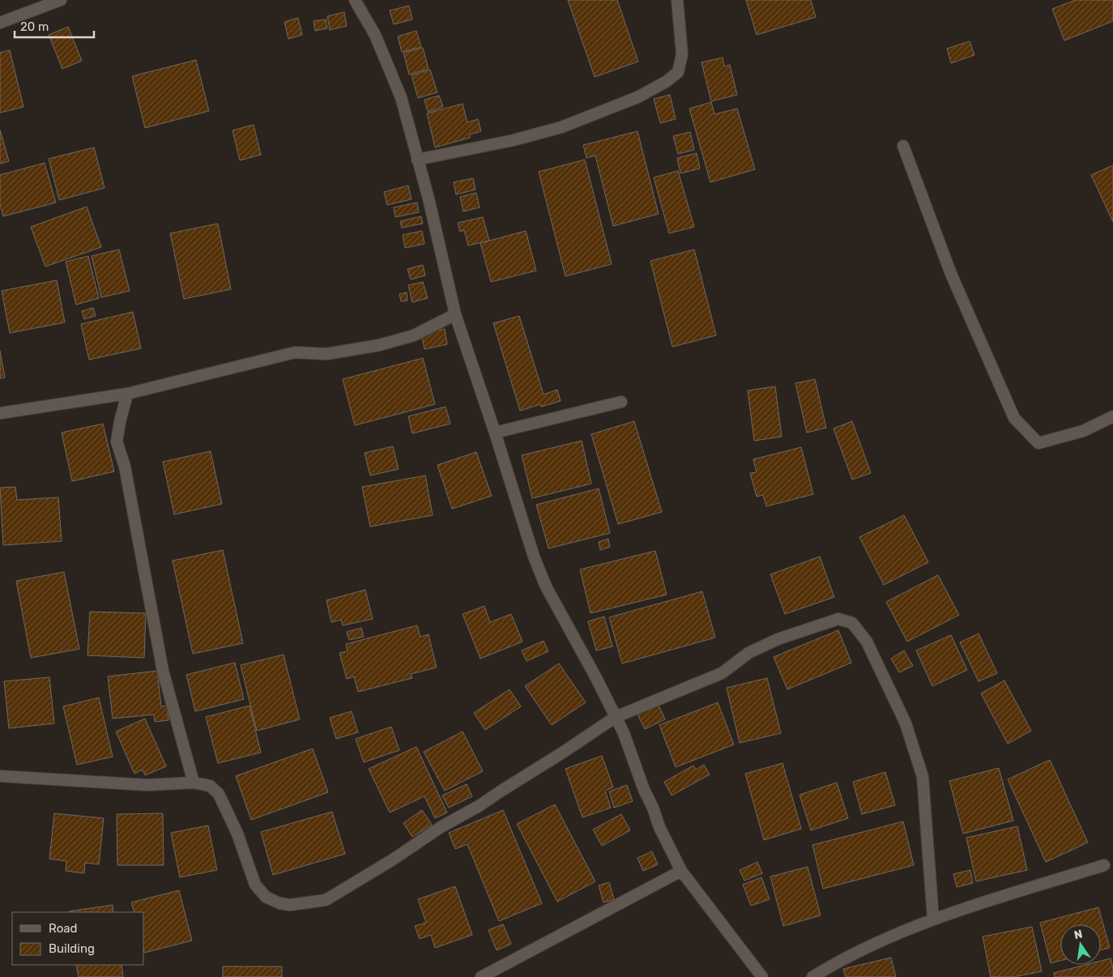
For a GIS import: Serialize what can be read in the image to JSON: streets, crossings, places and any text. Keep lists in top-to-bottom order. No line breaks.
{"legend":["Road","Building"],"scale_bar":"20 m","north":"top"}
